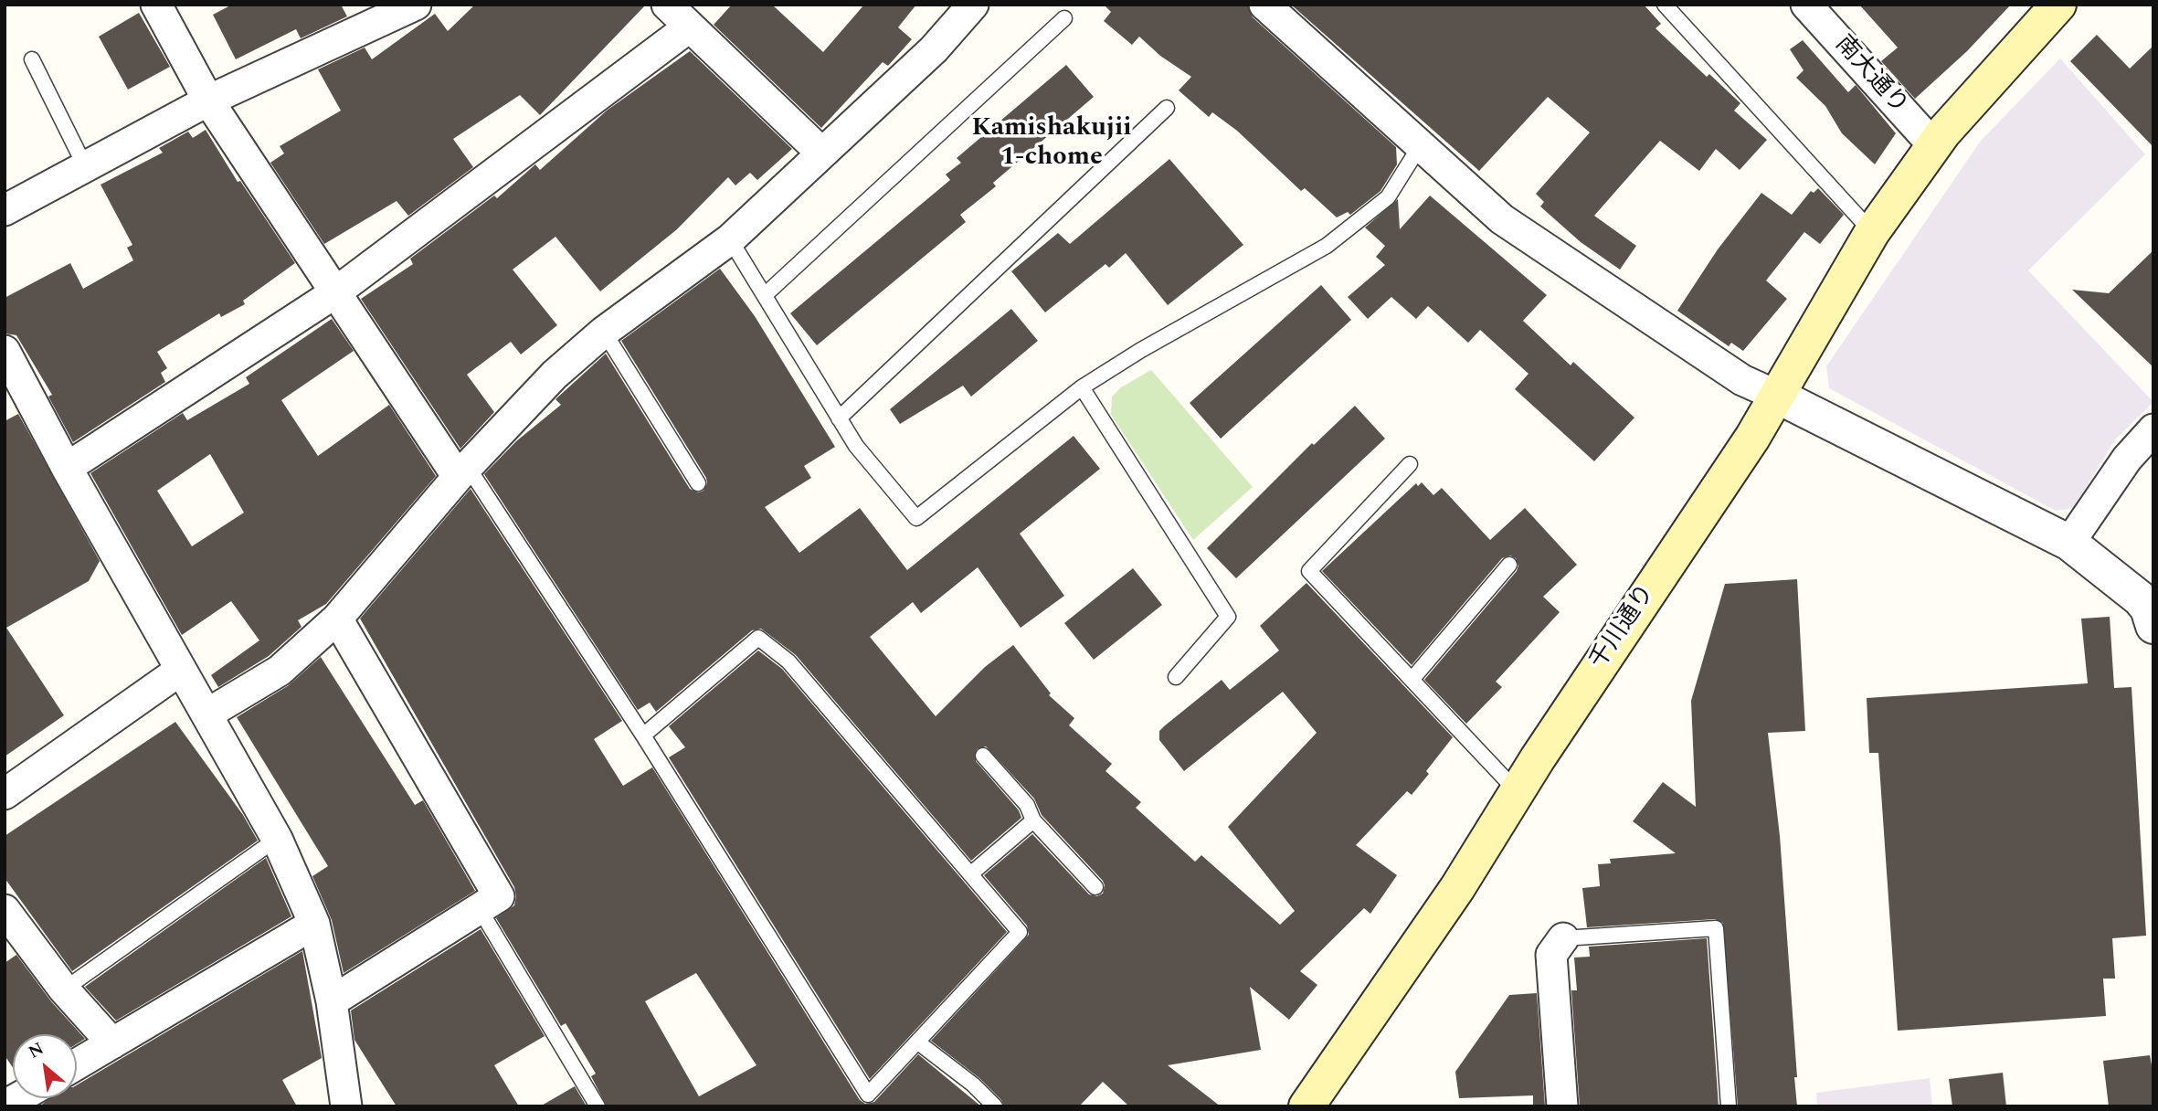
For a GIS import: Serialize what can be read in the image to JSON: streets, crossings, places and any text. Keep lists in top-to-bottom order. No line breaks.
{"streets":{"main road":["千川通り"],"street":["南大通り"]},"crossings":[["南大通り","千川通り"]],"districts":["Kamishakujii 1-chome"],"north":"top left"}
